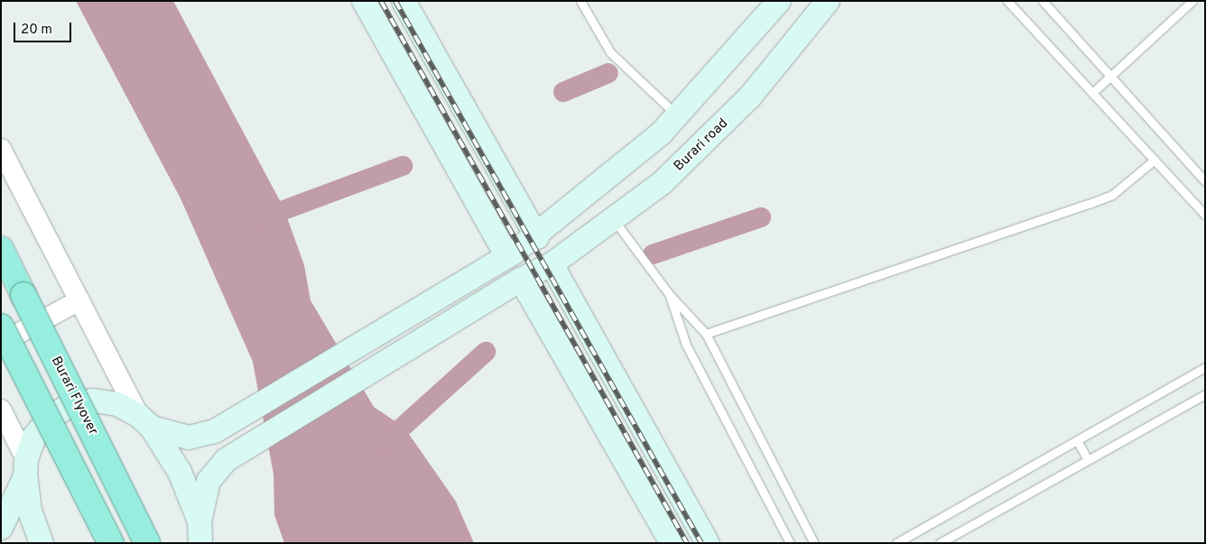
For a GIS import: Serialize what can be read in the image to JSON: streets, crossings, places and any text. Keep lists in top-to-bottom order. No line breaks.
{"streets":{"highway":["Burari Flyover"],"main road":["Burari road"]},"scale_bar":"20 m"}
